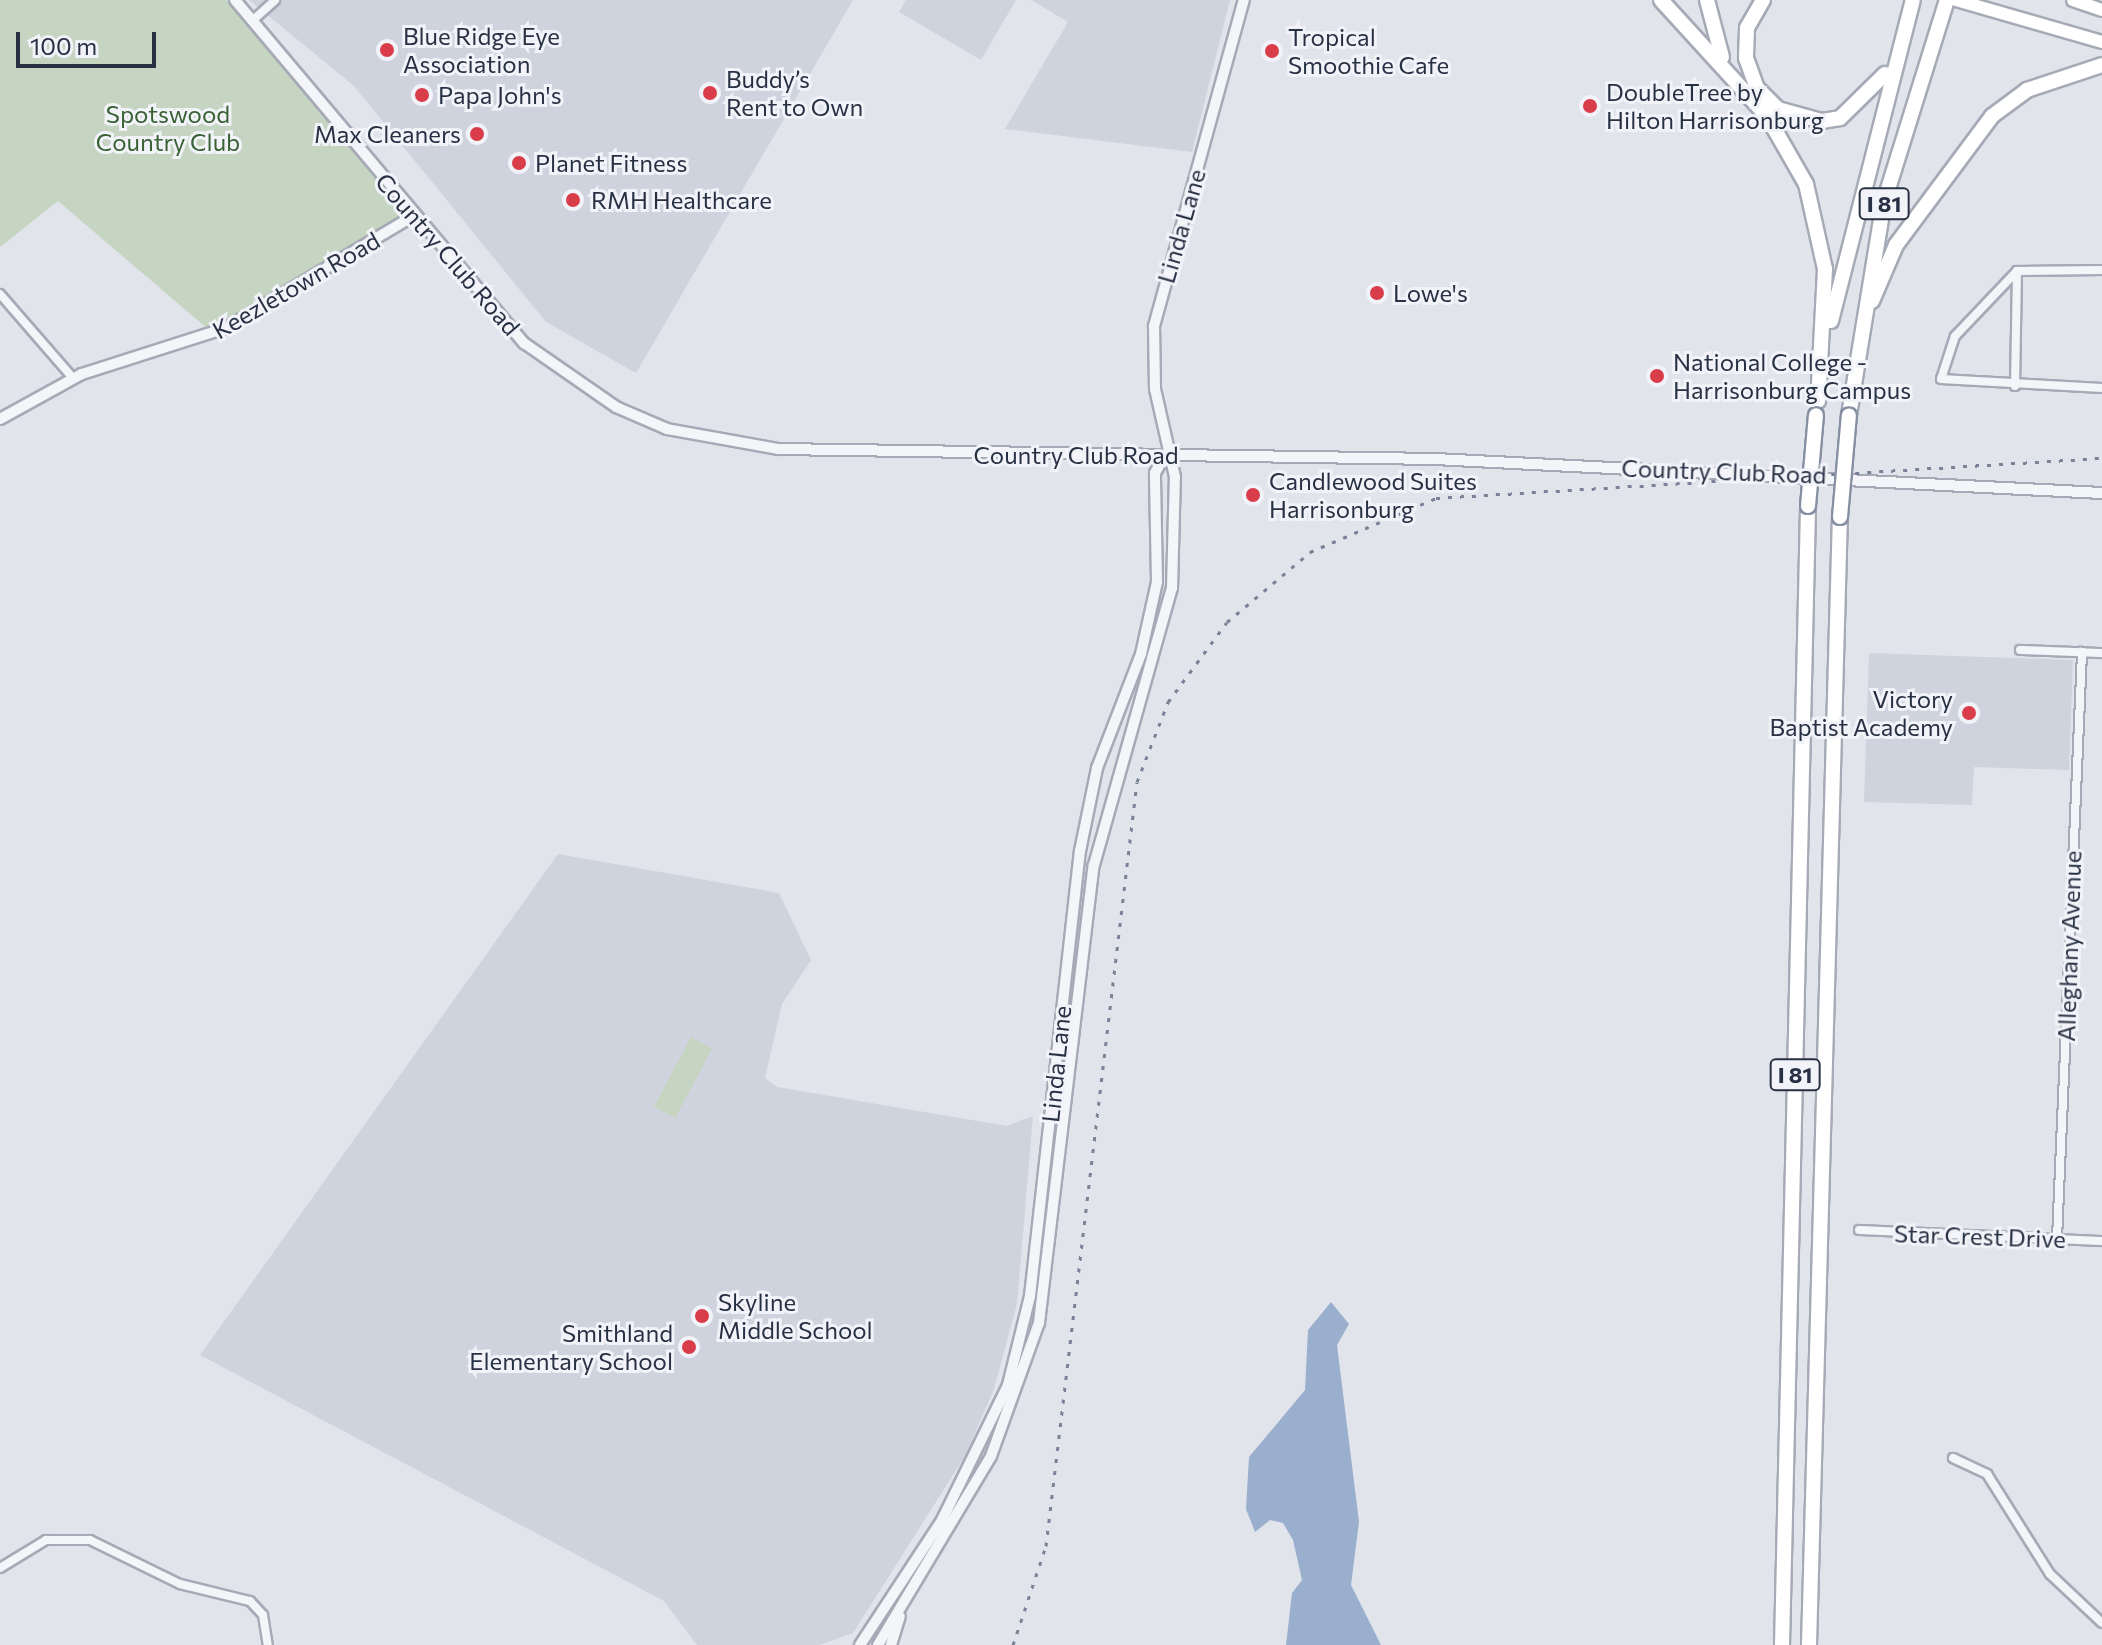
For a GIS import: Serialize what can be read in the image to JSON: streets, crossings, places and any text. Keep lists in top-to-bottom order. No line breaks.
{"streets":{"highway":["I 81"],"street":["Linda Lane","Country Club Road","Keezletown Road","Alleghany Avenue","Star Crest Drive"]},"crossings":[["Linda Lane","Country Club Road"],["Country Club Road","Keezletown Road"],["Alleghany Avenue","Star Crest Drive"]],"parks":["Spotswood Country Club"],"places":["Blue Ridge Eye Association","Tropical Smoothie Cafe","Buddy’s Rent to Own","Papa John's","DoubleTree by Hilton Harrisonburg","Max Cleaners","Planet Fitness","RMH Healthcare","Lowe's","National College - Harrisonburg Campus","Candlewood Suites Harrisonburg","Victory Baptist Academy","Skyline Middle School","Smithland Elementary School"],"scale_bar":"100 m"}
